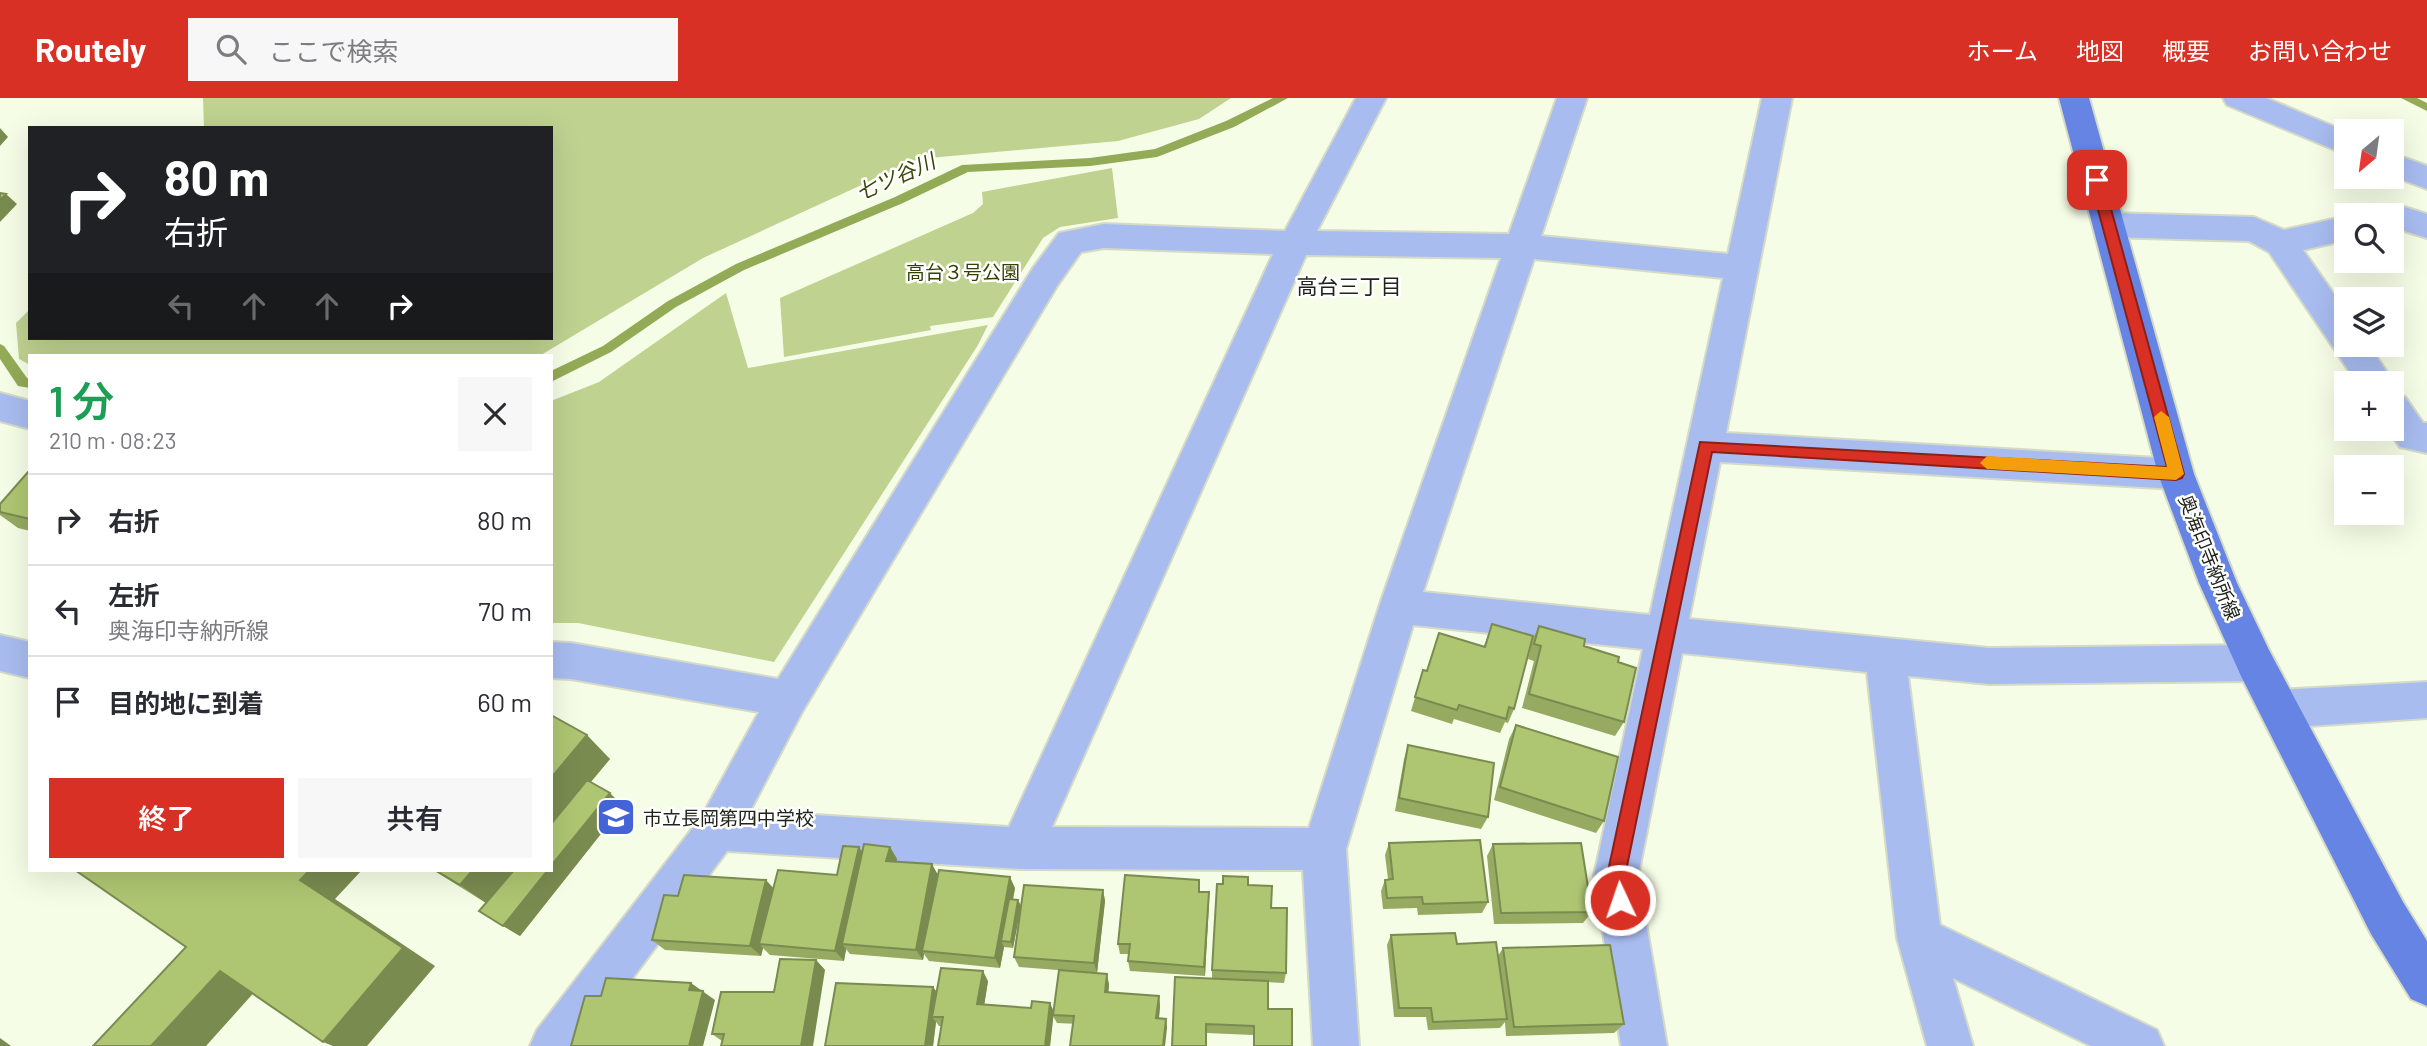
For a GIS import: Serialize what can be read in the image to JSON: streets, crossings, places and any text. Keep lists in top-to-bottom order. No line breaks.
{"streets":{"main road":["奥海印寺納所線"]},"districts":["高台三丁目"],"water":["七ツ谷川"],"parks":["高台３号公園"],"places":{"school or university":["市立長岡第四中学校"]},"north":"bottom left","page":{"header":"Routely","search":"ここで検索","nav":["ホーム","地図","概要","お問い合わせ"],"map_buttons":["+","−"],"turn":["80 m","右折"],"heading":["1 分","210 m · 08:23"],"list":[{"name":"右折","value":"80 m"},{"name":"左折","note":"奥海印寺納所線","value":"70 m"},{"name":"目的地に到着","value":"60 m"}],"buttons":["終了","共有"]}}
